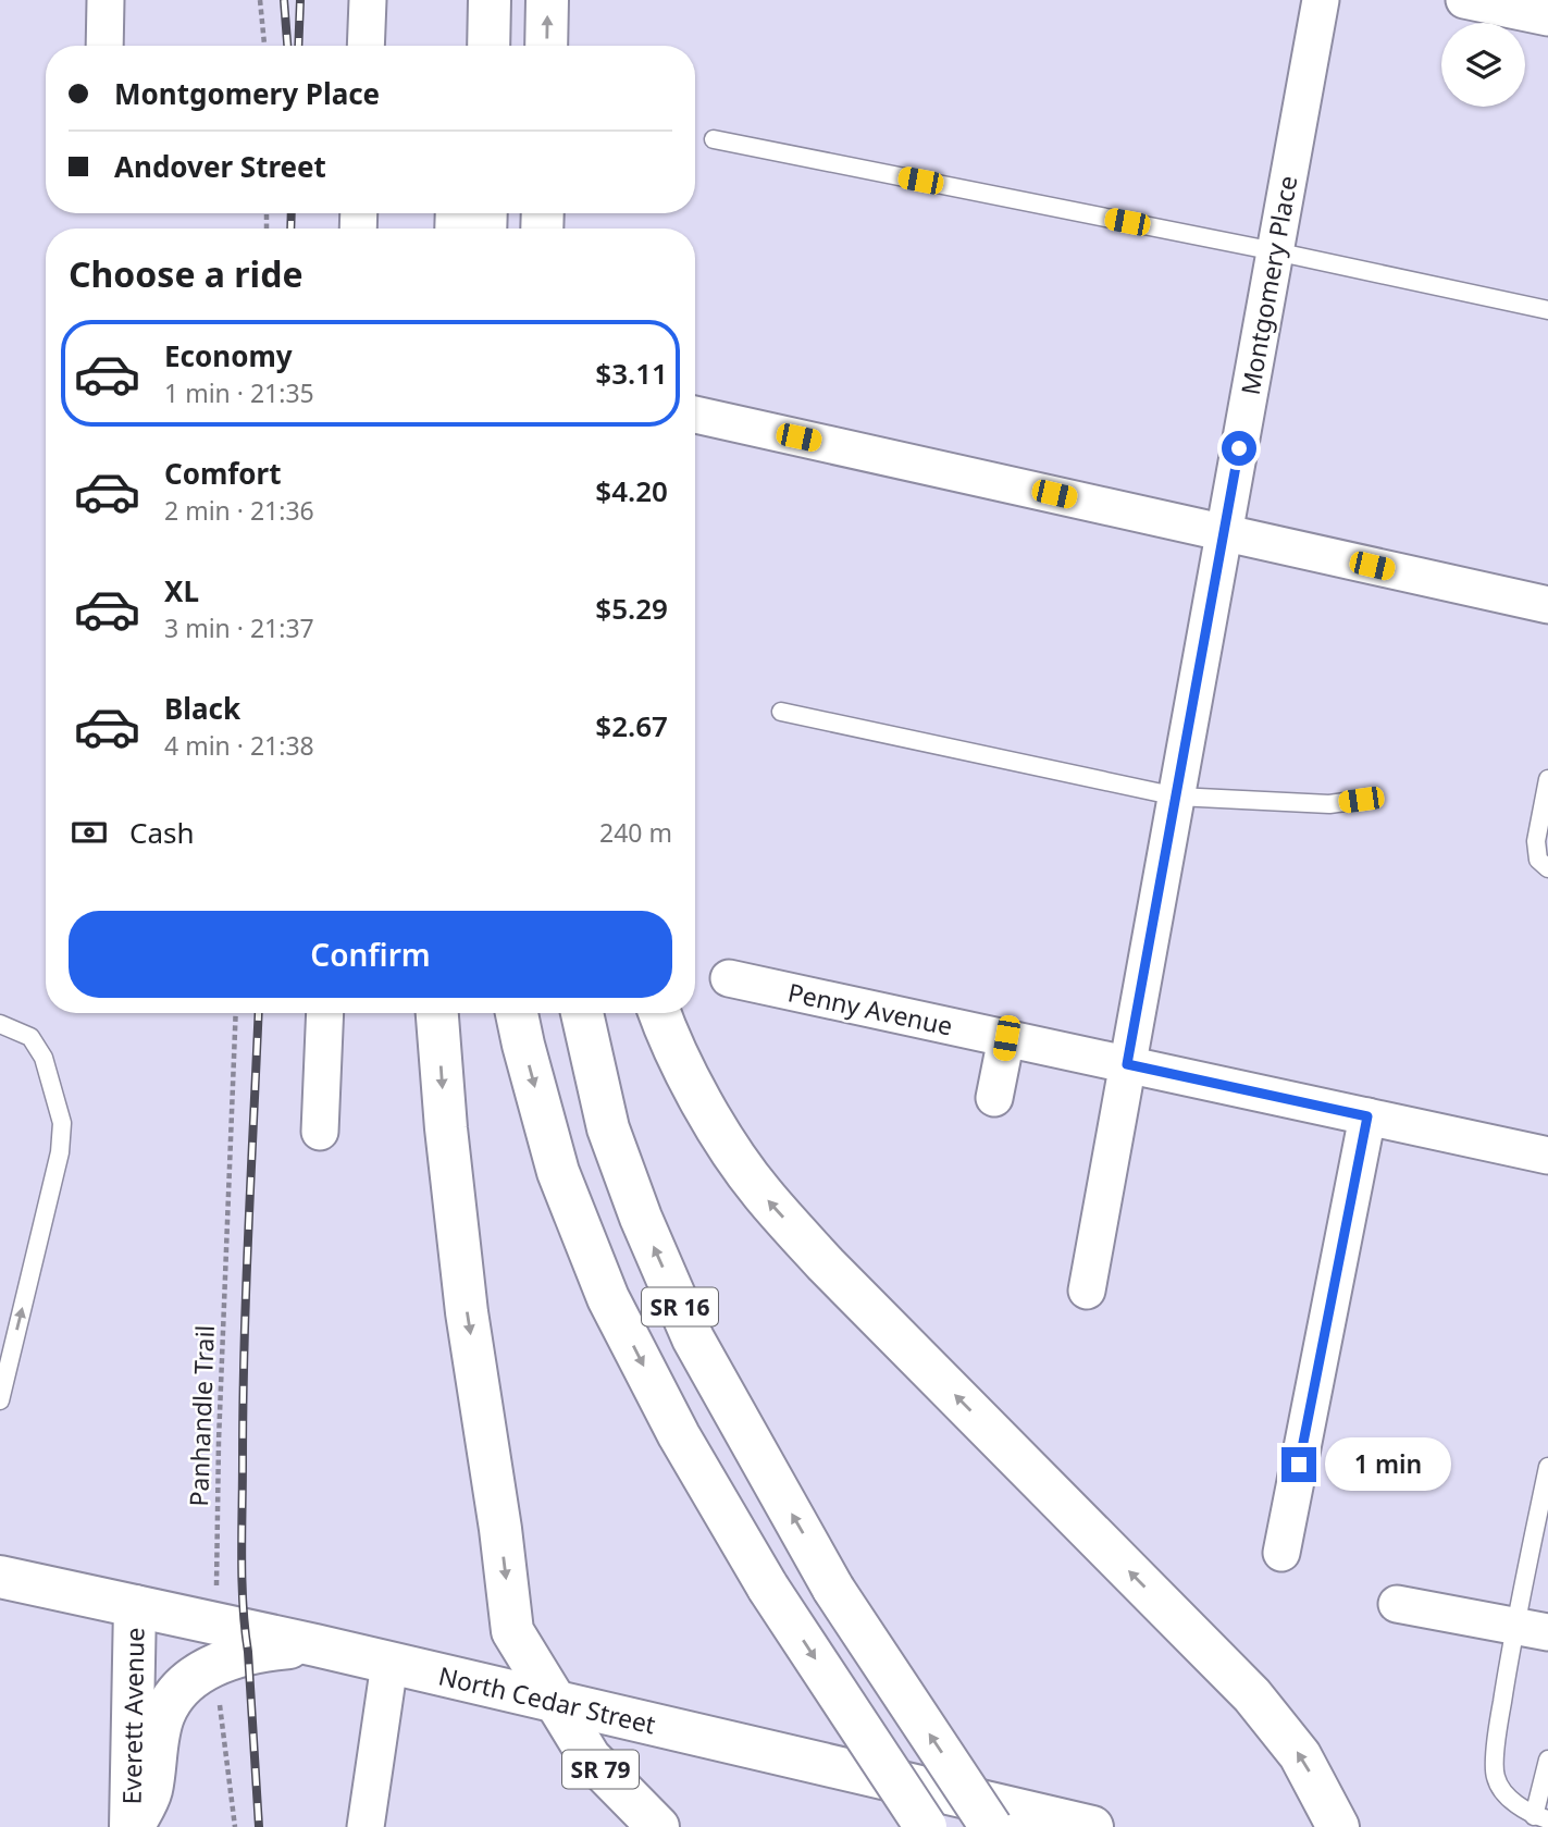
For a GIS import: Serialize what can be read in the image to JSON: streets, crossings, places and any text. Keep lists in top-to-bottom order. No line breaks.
{"streets":{"main road":["SR 16","North Cedar Street","Everett Avenue","SR 79"],"street":["Montgomery Place","Penny Avenue"],"path":["Panhandle Trail"]},"crossings":[["Montgomery Place","Penny Avenue"],["Panhandle Trail","North Cedar Street"],["North Cedar Street","Everett Avenue"],["North Cedar Street","SR 79"]],"page":{"banner":["Montgomery Place","Andover Street"],"heading":"Choose a ride","list":[{"name":"Economy","note":"1 min · 21:35","value":"$3.11"},{"name":"Comfort","note":"2 min · 21:36","value":"$4.20"},{"name":"XL","note":"3 min · 21:37","value":"$5.29"},{"name":"Black","note":"4 min · 21:38","value":"$2.67"}],"pay":["Cash","240 m"],"buttons":"Confirm","bubble":"1 min"}}
